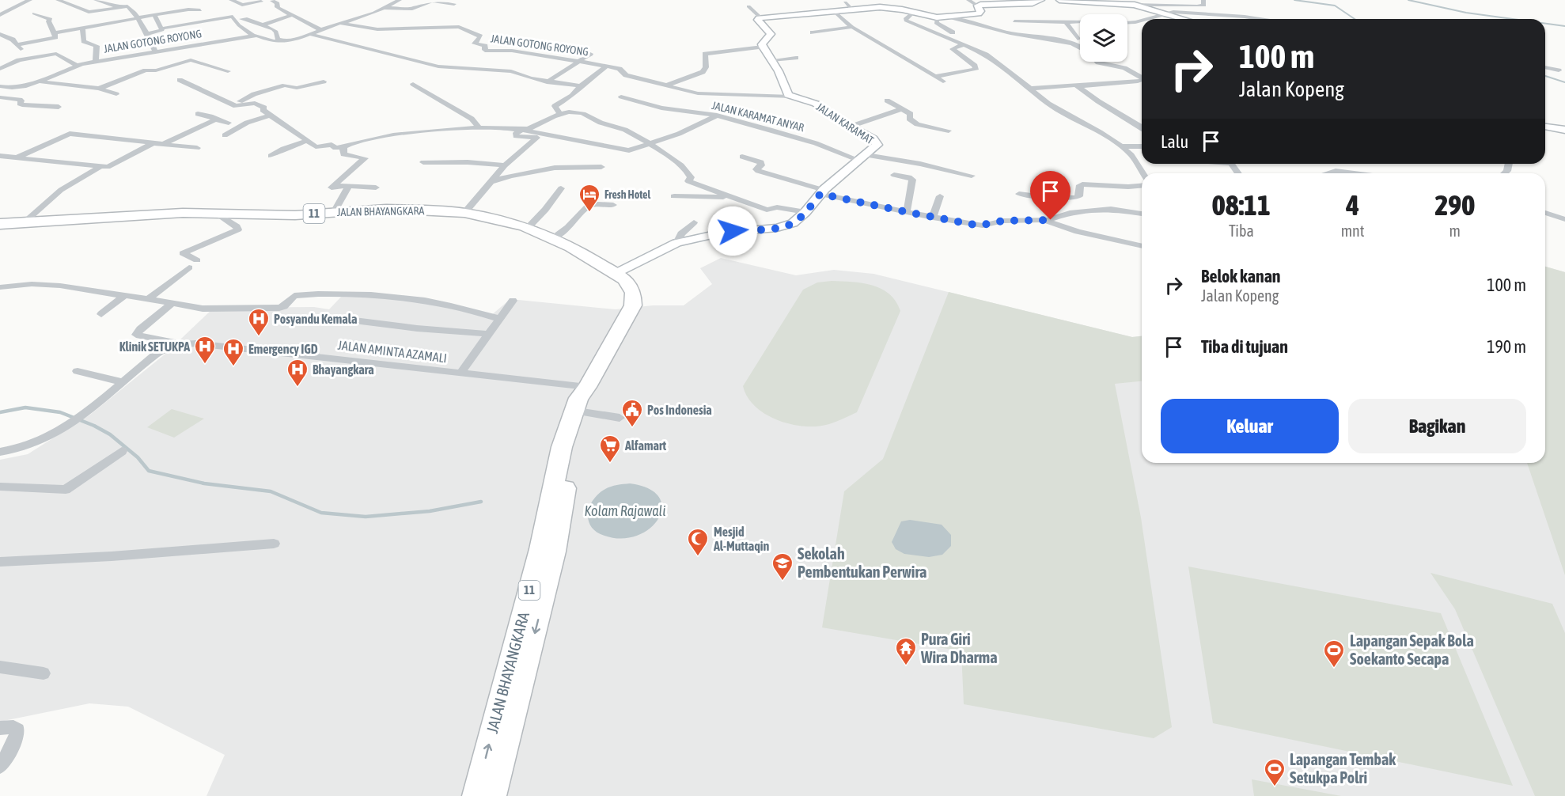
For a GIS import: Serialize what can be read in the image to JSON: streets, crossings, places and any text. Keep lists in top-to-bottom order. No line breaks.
{"streets":{"highway":["JALAN BHAYANGKARA","11"],"street":["JALAN GOTONG ROYONG","JALAN KARAMAT ANYAR","JALAN KARAMAT","JALAN AMINTA AZAMALI"]},"crossings":[["JALAN GOTONG ROYONG","JALAN KARAMAT"],["JALAN KARAMAT ANYAR","JALAN KARAMAT"],["JALAN KARAMAT","JALAN BHAYANGKARA"],["JALAN BHAYANGKARA","JALAN AMINTA AZAMALI"]],"water":["Kolam Rajawali"],"places":{"hotel":["Fresh Hotel"],"hospital":["Posyandu Kemala","Klinik SETUKPA","Emergency IGD","Bhayangkara"],"public building":["Pos Indonesia"],"supermarket":["Alfamart"],"mosque":["Mesjid Al-Muttaqin"],"school or university":["Sekolah Pembentukan Perwira"],"temple":["Pura Giri Wira Dharma"],"sports":["Lapangan Sepak Bola Soekanto Secapa","Lapangan Tembak Setukpa Polri"]},"page":{"turn":["100 m","Jalan Kopeng"],"then":"Lalu","eta":["08:11","Tiba","4","mnt","290","m"],"list":[{"name":"Belok kanan","note":"Jalan Kopeng","value":"100 m"},{"name":"Tiba di tujuan","value":"190 m"}],"buttons":["Keluar","Bagikan"]}}
